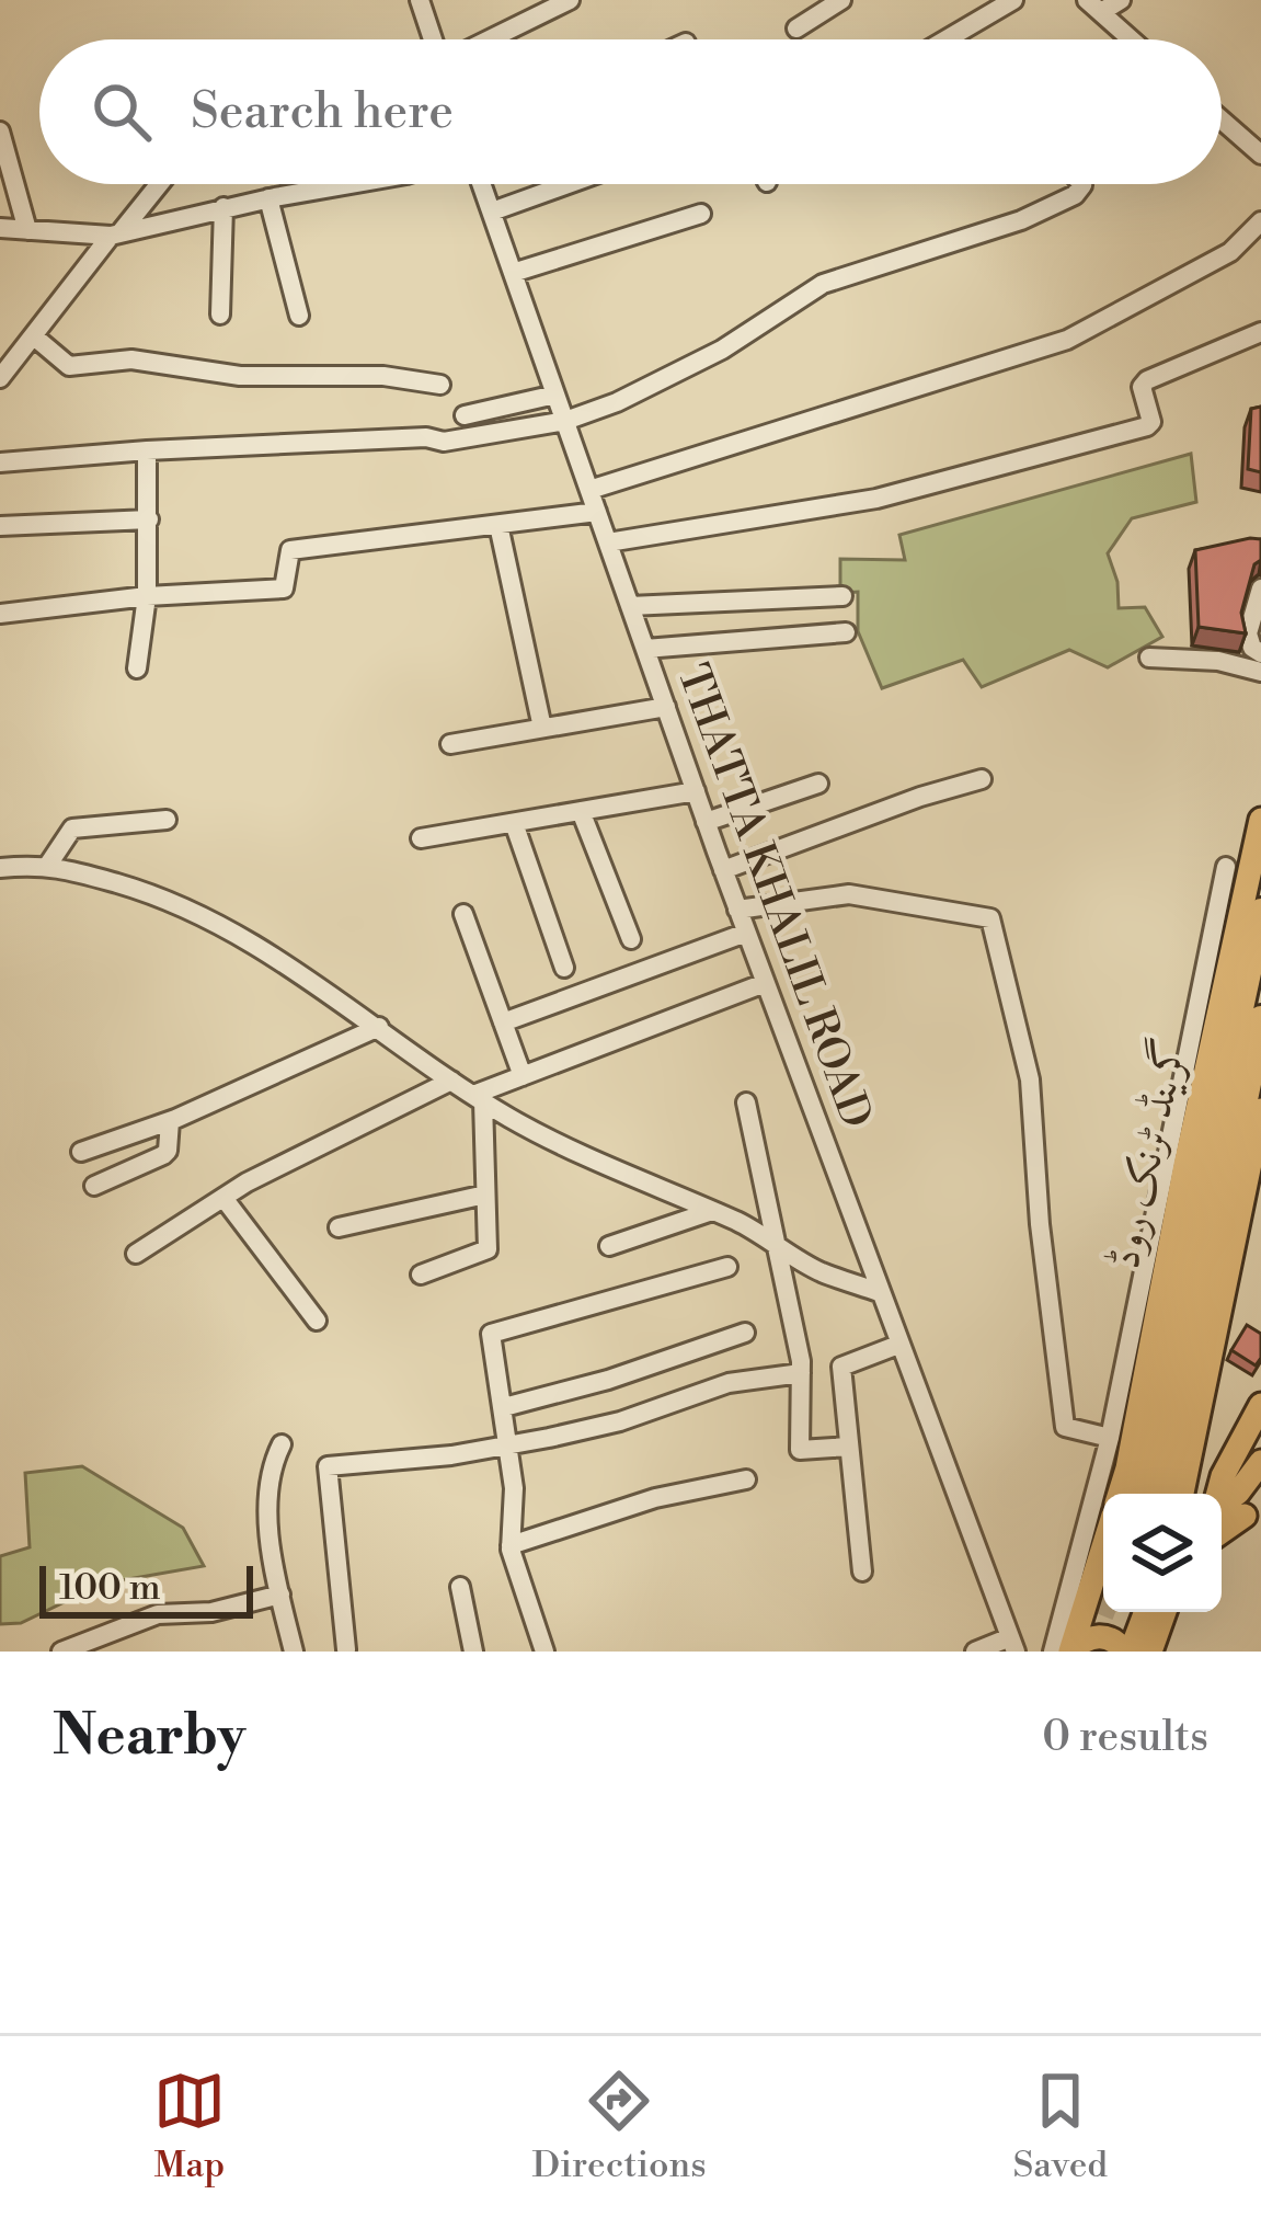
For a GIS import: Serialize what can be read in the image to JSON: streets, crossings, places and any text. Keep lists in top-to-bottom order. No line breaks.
{"streets":{"main road":["گرینڈ ٹرنک روڈ"],"street":["THATTA KHALIL ROAD"]},"scale_bar":"100 m","page":{"search":"Search here","scale":"100 m","heading":["Nearby","0 results"],"nav":["Map","Directions","Saved"]}}
